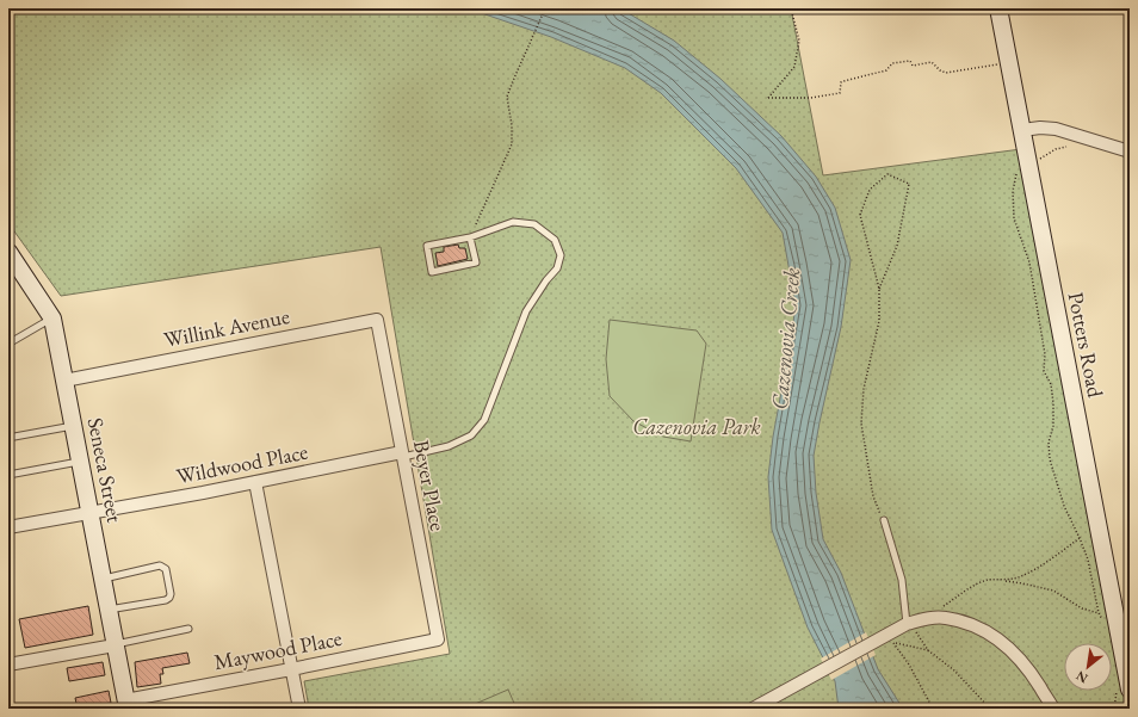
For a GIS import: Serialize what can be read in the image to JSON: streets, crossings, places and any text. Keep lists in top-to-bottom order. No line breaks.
{"streets":{"street":["Willink Avenue","Potters Road","Wildwood Place","Seneca Street","Beyer Place","Maywood Place"]},"crossings":[["Willink Avenue","Seneca Street"],["Willink Avenue","Beyer Place"],["Wildwood Place","Seneca Street"],["Wildwood Place","Beyer Place"],["Seneca Street","Maywood Place"],["Beyer Place","Maywood Place"]],"water":["Cazenovia Creek"],"parks":["Cazenovia Park"],"north":"bottom left"}
